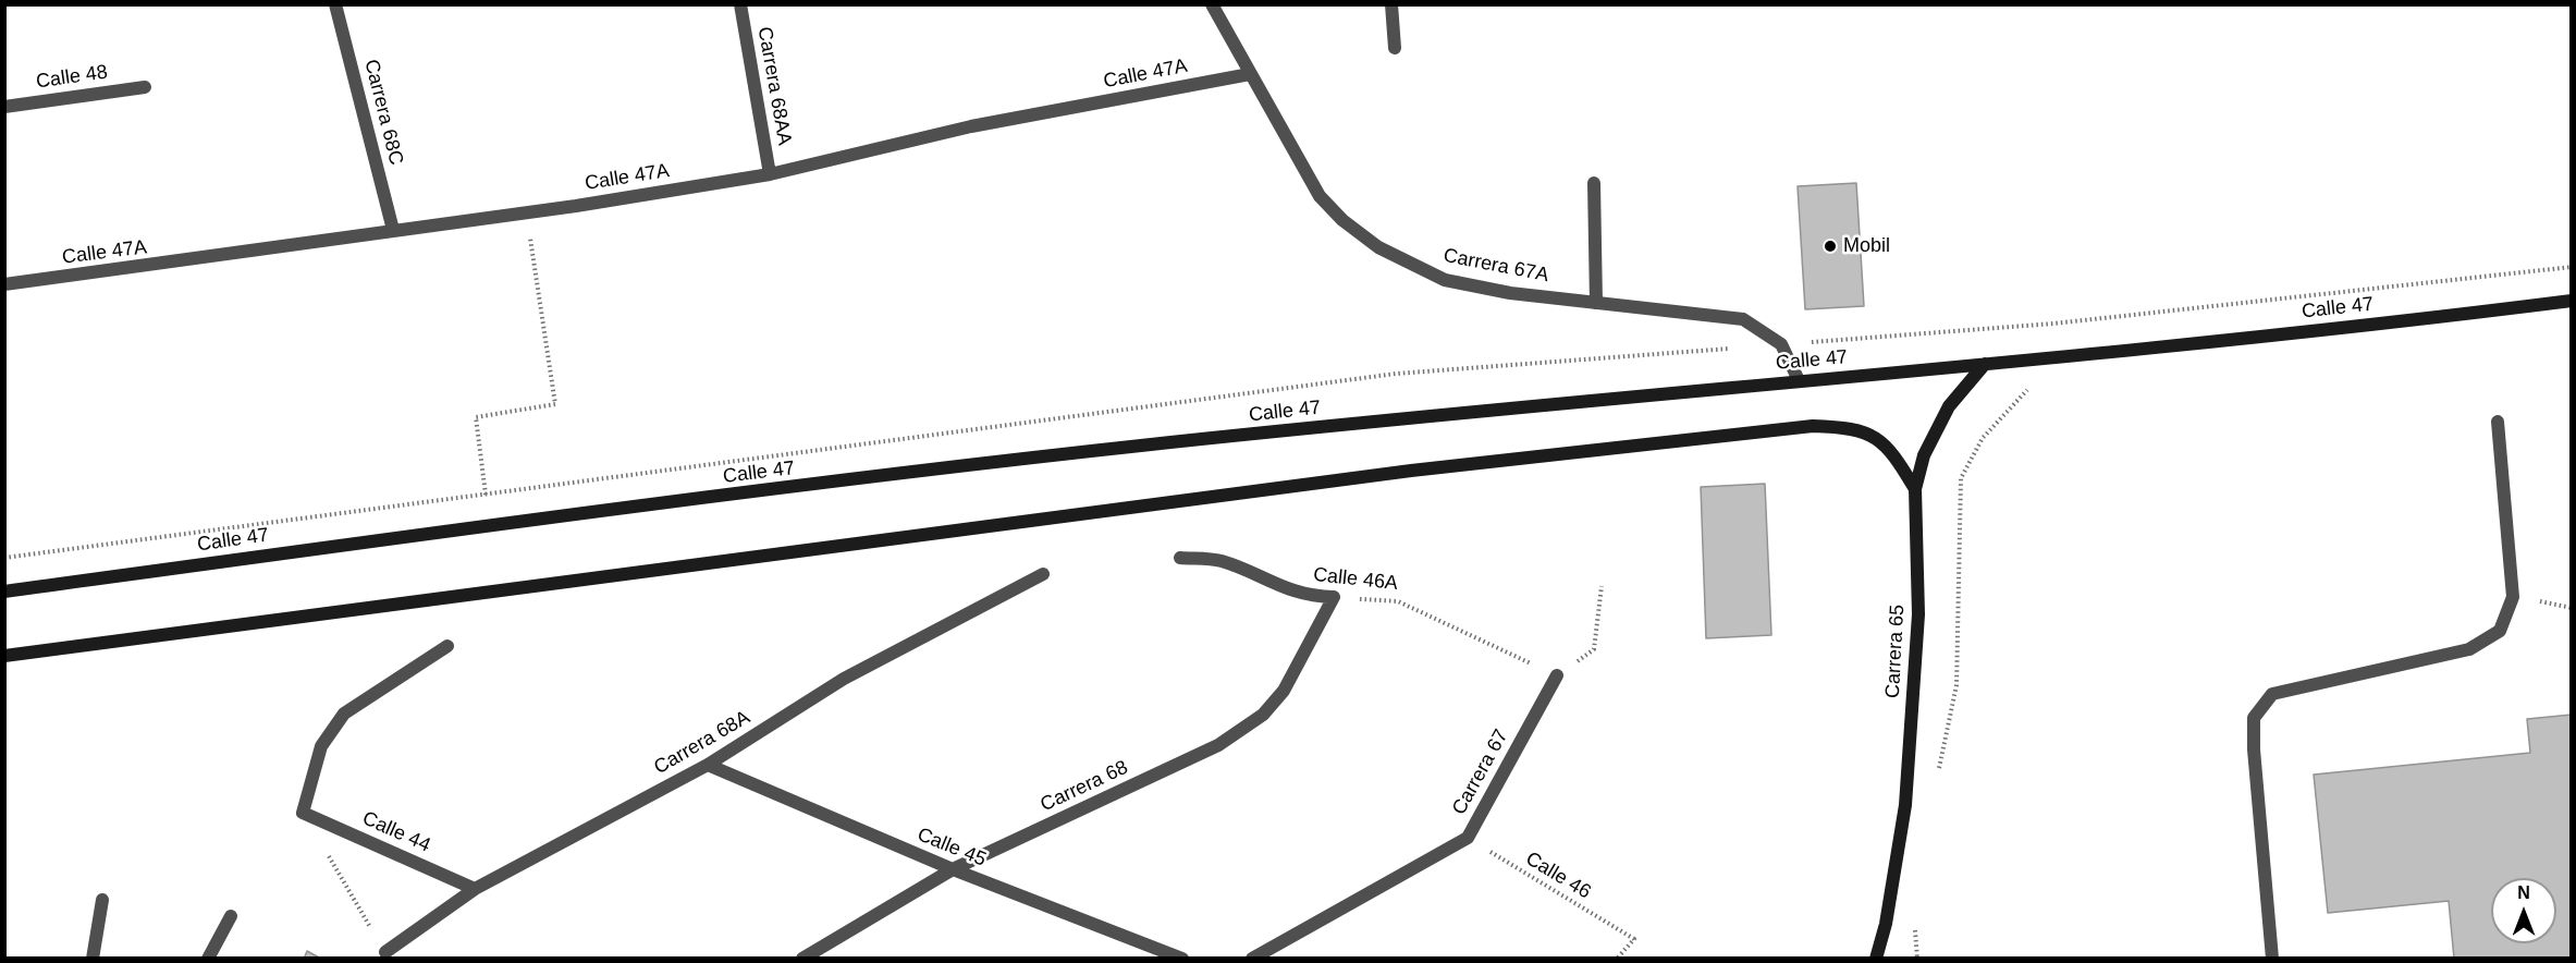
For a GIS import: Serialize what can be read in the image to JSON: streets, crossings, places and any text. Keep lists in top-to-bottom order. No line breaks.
{"streets":{"main road":["Calle 47","Carrera 65"],"street":["Calle 47A","Calle 48","Carrera 68AA","Carrera 68C","Carrera 67A","Calle 46A","Carrera 68A","Carrera 67","Carrera 68","Calle 44","Calle 45"],"path":["Calle 46"]},"crossings":[["Calle 47A","Carrera 68AA"],["Calle 47A","Carrera 68C"],["Calle 47A","Carrera 67A"],["Carrera 67A","Calle 47"],["Calle 47","Carrera 65"],["Calle 46A","Carrera 67"],["Calle 46A","Carrera 68"],["Carrera 68A","Calle 44"],["Carrera 68A","Calle 45"],["Carrera 67","Calle 46"],["Carrera 68","Calle 45"]],"places":["Mobil"],"north":"top"}
